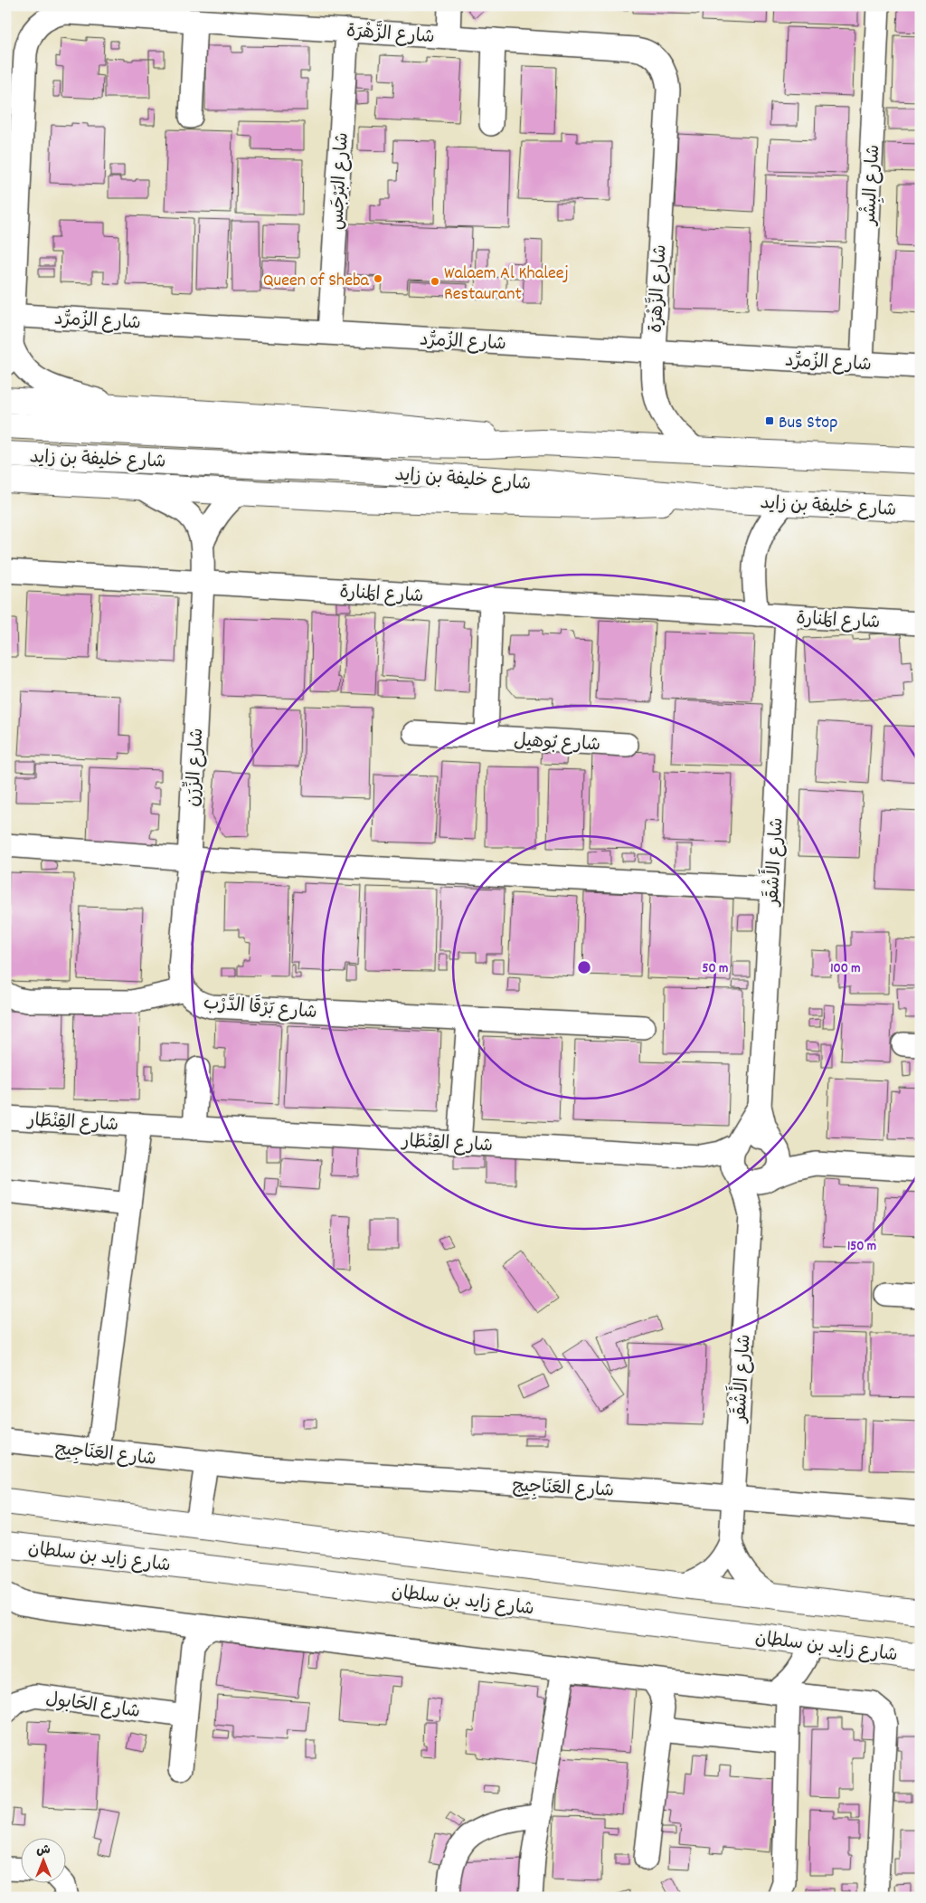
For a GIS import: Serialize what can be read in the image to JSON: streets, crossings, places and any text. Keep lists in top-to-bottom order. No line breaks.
{"streets":{"main road":["شارع خليفة بن زايد","شارع زايد بن سلطان"],"street":["شارع الزَّهْرَة","شارع البَرْجَس","شارع البِشْر","شارع الزُمرُّد","شارع المَنارة","شارع بُوهيل","شارع الزِّرَن","شارع الأَشْقَر","شارع بَرْقَا الدَّرْب","شارع القِنْطَار","شارع العَنَاجِيج","شارع الحَابول"]},"crossings":[["شارع الزَّهْرَة","شارع البَرْجَس"],["شارع الزَّهْرَة","شارع الزُمرُّد"],["شارع الزَّهْرَة","شارع خليفة بن زايد"],["شارع البَرْجَس","شارع الزُمرُّد"],["شارع البِشْر","شارع الزُمرُّد"],["شارع المَنارة","شارع بُوهيل"],["شارع المَنارة","شارع الزِّرَن"],["شارع المَنارة","شارع الأَشْقَر"],["شارع الزِّرَن","شارع بَرْقَا الدَّرْب"],["شارع الأَشْقَر","شارع القِنْطَار"],["شارع الأَشْقَر","شارع العَنَاجِيج"]],"places":{"other":["Queen of Sheba","Walaem Al Khaleej Restaurant"],"transit":["Bus Stop"]},"north":"top","rings":["50 m","100 m","150 m"]}
